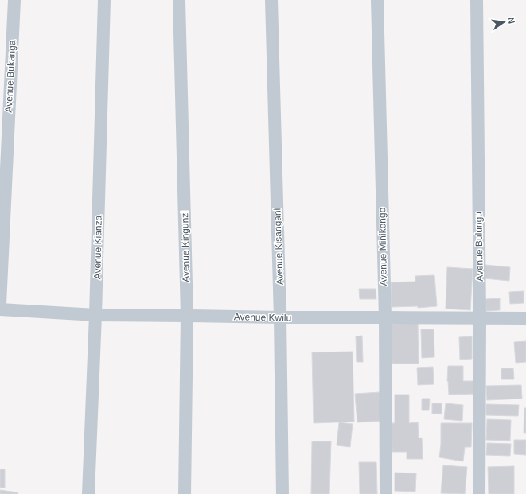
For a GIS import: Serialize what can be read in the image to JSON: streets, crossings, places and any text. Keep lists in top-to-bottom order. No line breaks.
{"streets":{"street":["Avenue Bukanga","Avenue Kingunzi","Avenue Kisangani","Avenue Minikongo","Avenue Bulungu","Avenue Kianza","Avenue Kwilu"]},"crossings":[["Avenue Kingunzi","Avenue Kwilu"],["Avenue Kisangani","Avenue Kwilu"],["Avenue Minikongo","Avenue Kwilu"],["Avenue Bulungu","Avenue Kwilu"],["Avenue Kianza","Avenue Kwilu"]],"north":"right"}
